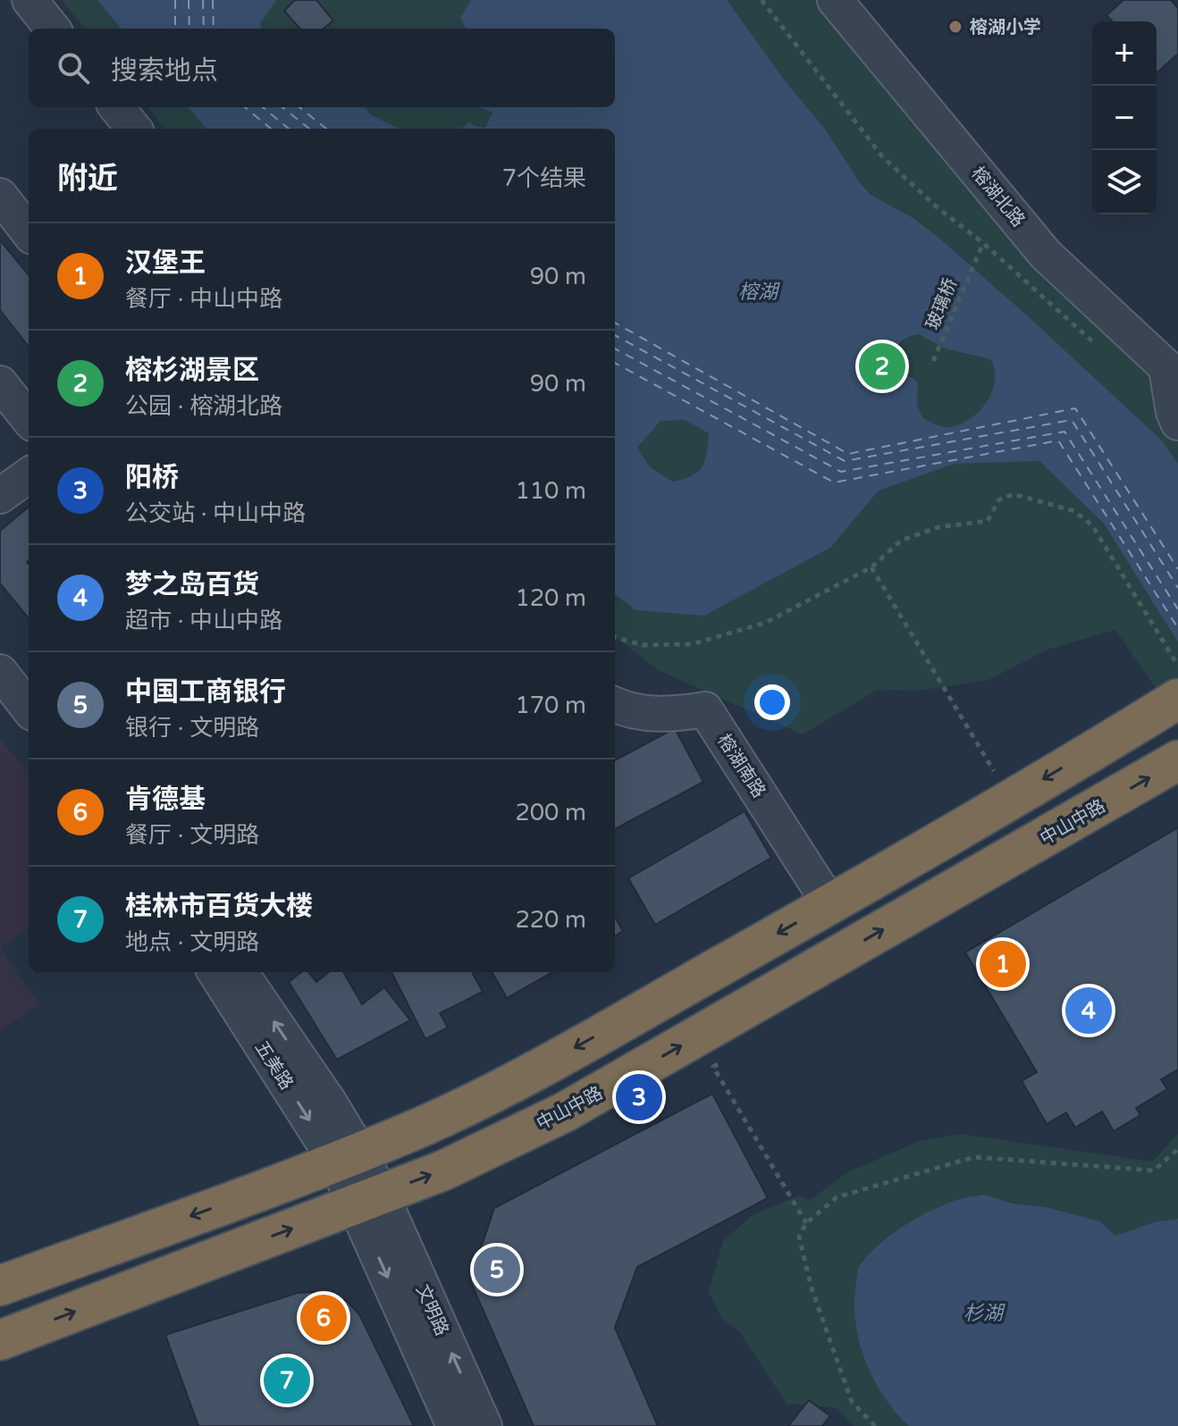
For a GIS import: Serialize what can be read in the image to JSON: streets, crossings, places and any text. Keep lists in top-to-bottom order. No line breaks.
{"streets":{"highway":["中山中路"],"street":["榕湖北路","榕湖南路","五美路","文明路"],"path":["玻璃桥"]},"crossings":[["中山中路","文明路"]],"water":["榕湖","杉湖"],"places":["榕湖小学"],"page":{"map_buttons":["+","−"],"search":"搜索地点","heading":["附近","7个结果"],"list":[{"mark":"1","name":"汉堡王","note":"餐厅 · 中山中路","value":"90 m"},{"mark":"2","name":"榕杉湖景区","note":"公园 · 榕湖北路","value":"90 m"},{"mark":"3","name":"阳桥","note":"公交站 · 中山中路","value":"110 m"},{"mark":"4","name":"梦之岛百货","note":"超市 · 中山中路","value":"120 m"},{"mark":"5","name":"中国工商银行","note":"银行 · 文明路","value":"170 m"},{"mark":"6","name":"肯德基","note":"餐厅 · 文明路","value":"200 m"},{"mark":"7","name":"桂林市百货大楼","note":"地点 · 文明路","value":"220 m"}],"pins":["2","1","4","3","5","6","7"]}}
